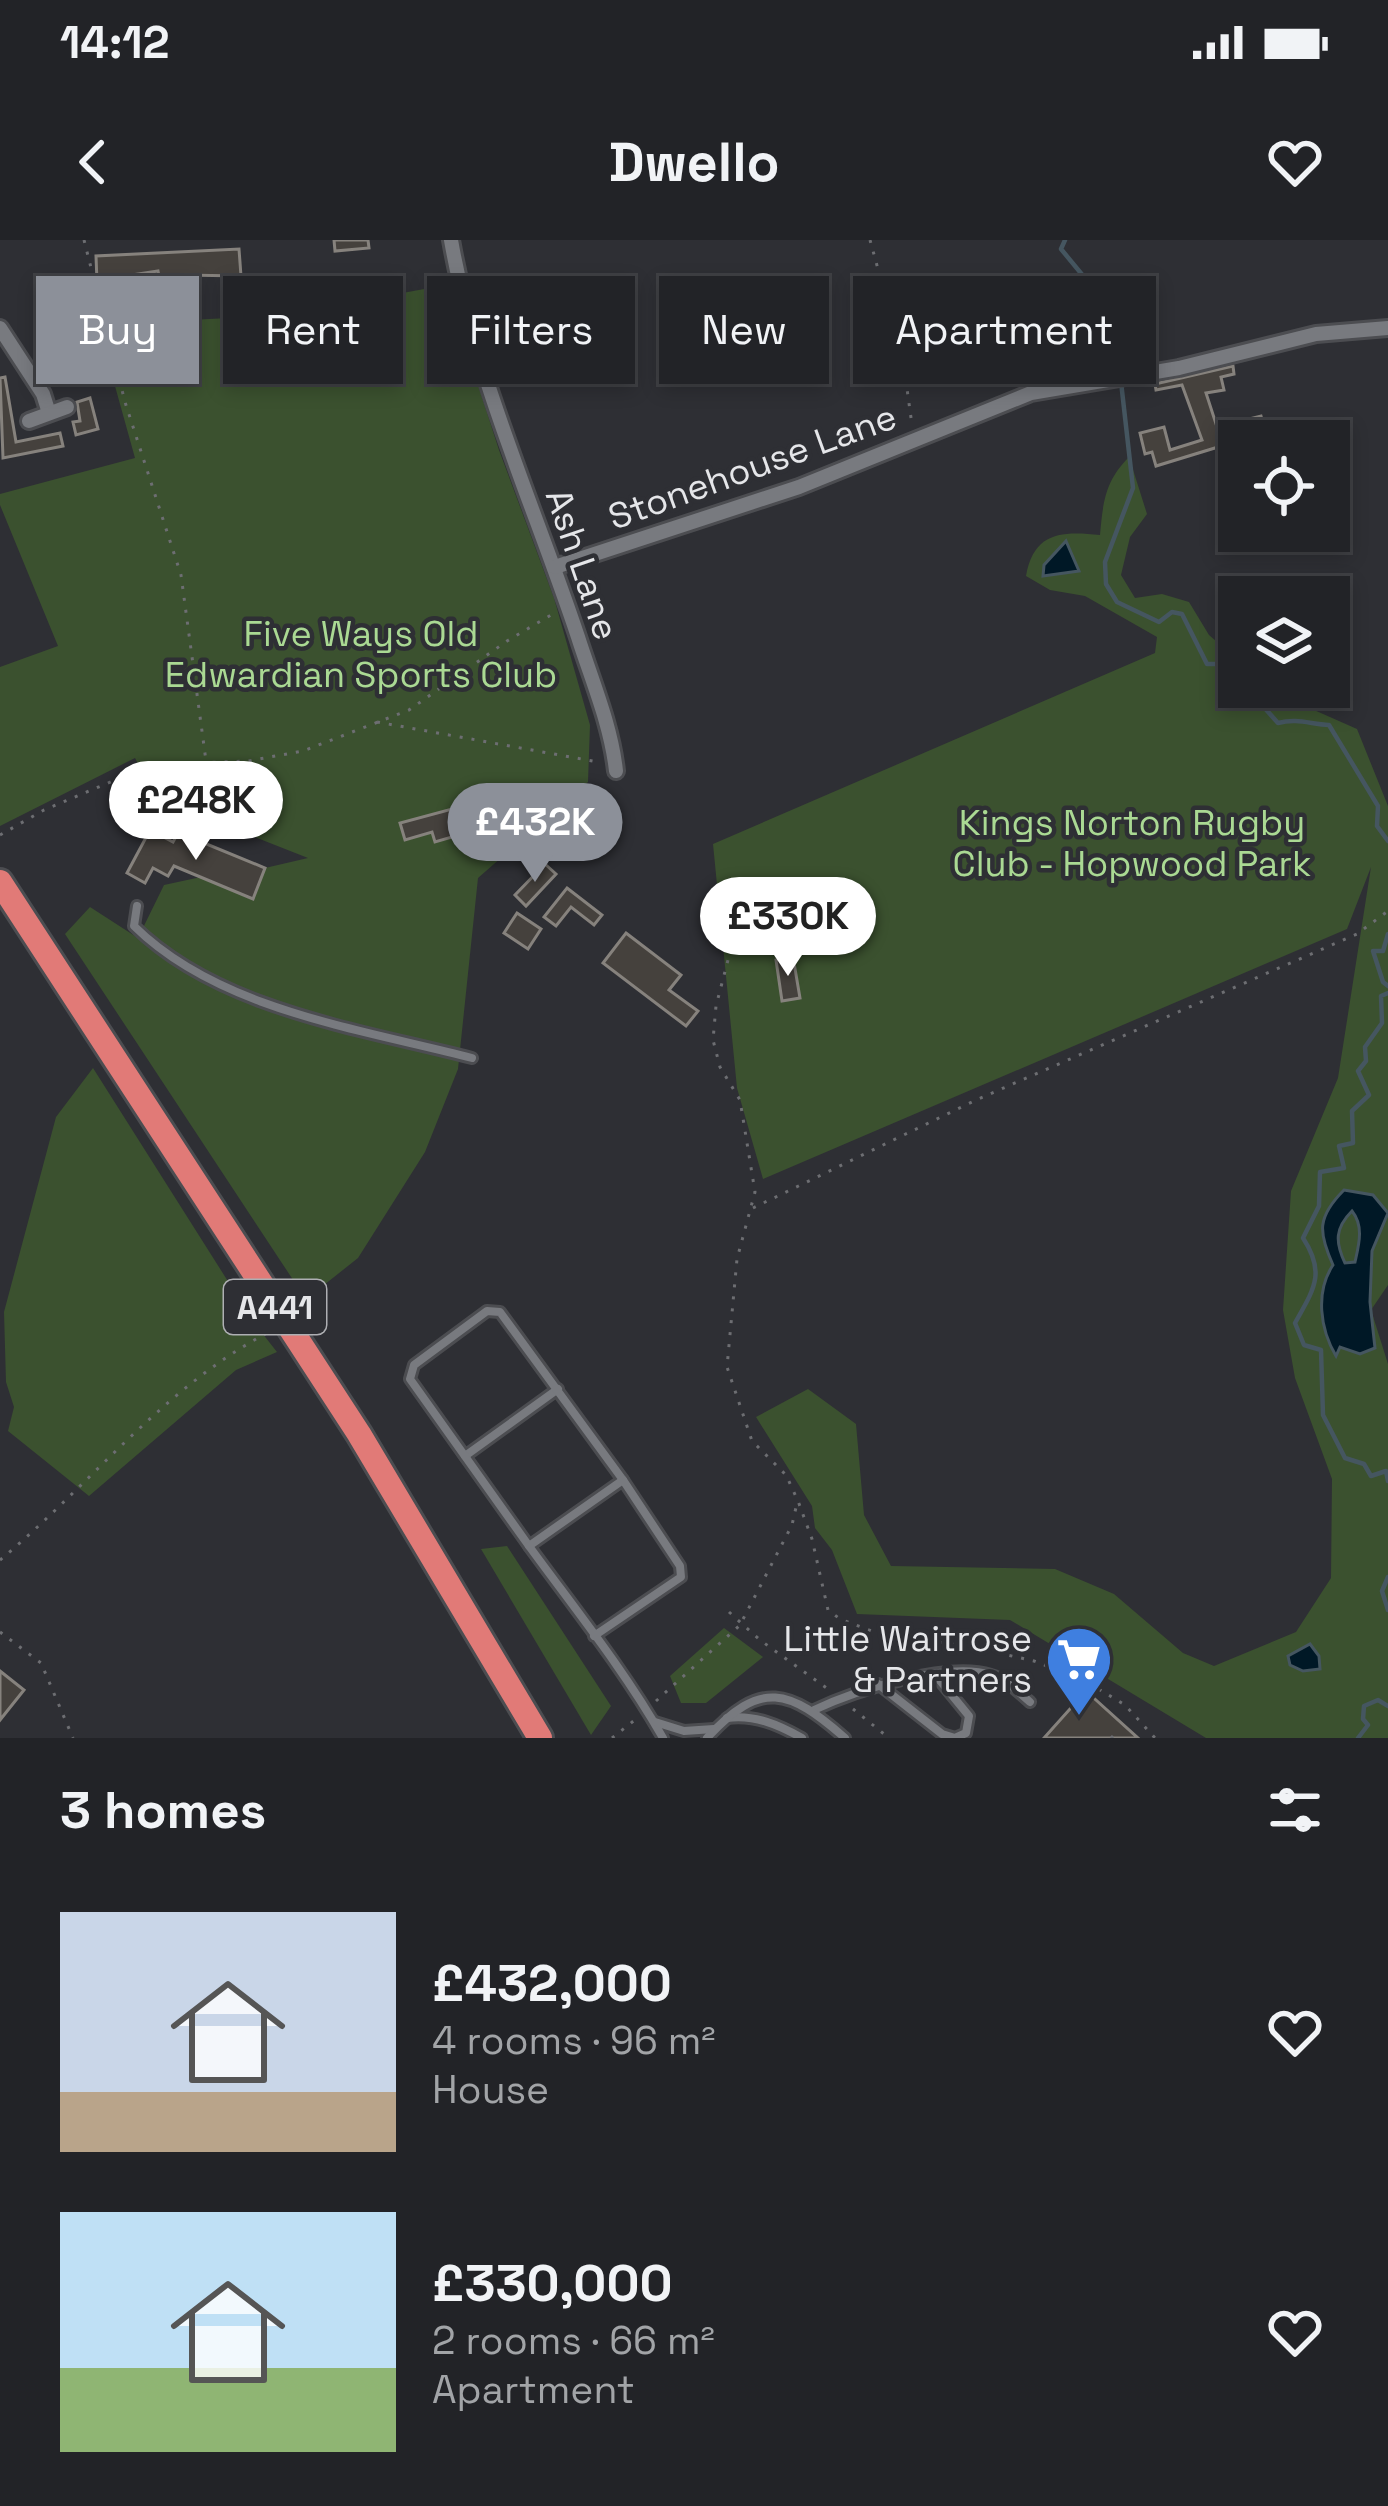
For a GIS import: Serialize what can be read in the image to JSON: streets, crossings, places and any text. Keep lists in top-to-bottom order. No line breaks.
{"streets":{"highway":["A441"],"street":["Stonehouse Lane","Ash Lane"]},"crossings":[["Stonehouse Lane","Ash Lane"]],"parks":["Five Ways Old Edwardian Sports Club","Kings Norton Rugby Club - Hopwood Park"],"places":{"supermarket":["Little Waitrose & Partners"]},"page":{"status":"14:12","header":"Dwello","chip":["Buy","Rent","Filters","New","Apartment"],"price":["£248K","£432K","£330K"],"heading":"3 homes","list":[{"name":"£432,000","note":"4 rooms · 96 m² · House"},{"name":"£330,000","note":"2 rooms · 66 m² · Apartment"}]}}
